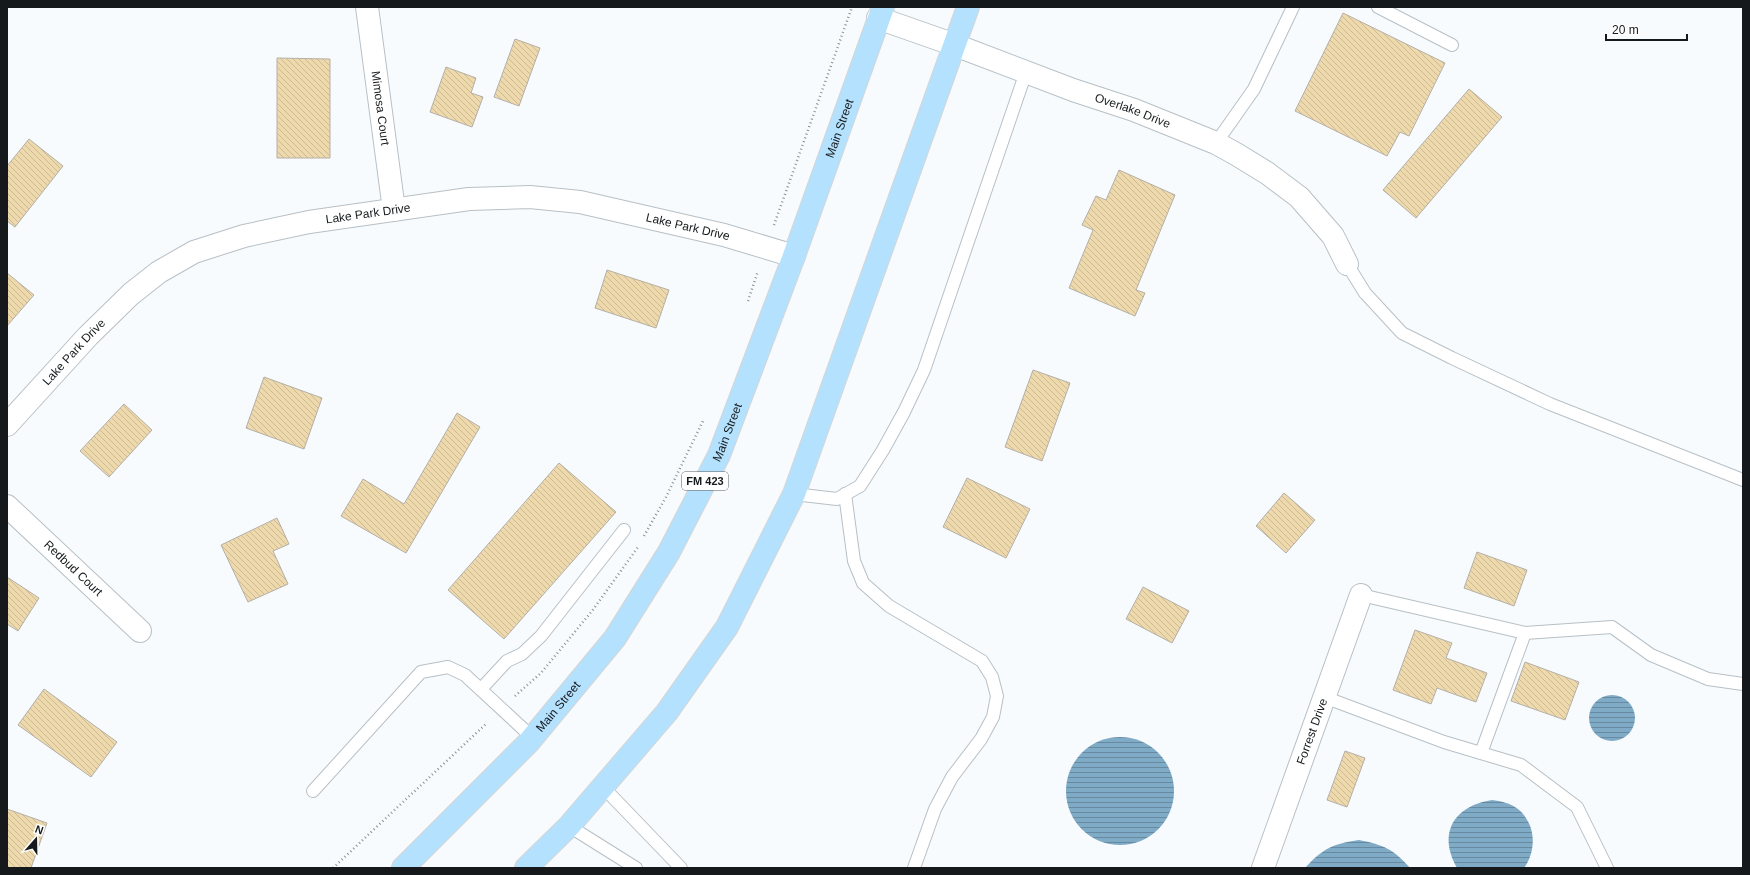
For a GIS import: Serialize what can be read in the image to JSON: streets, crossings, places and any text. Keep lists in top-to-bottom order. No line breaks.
{"streets":{"main road":["Main Street","FM 423"],"street":["Mimosa Court","Overlake Drive","Lake Park Drive","Redbud Court","Forrest Drive"]},"crossings":[["Mimosa Court","Lake Park Drive"],["Overlake Drive","Main Street"],["Main Street","Lake Park Drive"]],"scale_bar":"20 m","north":"top"}
